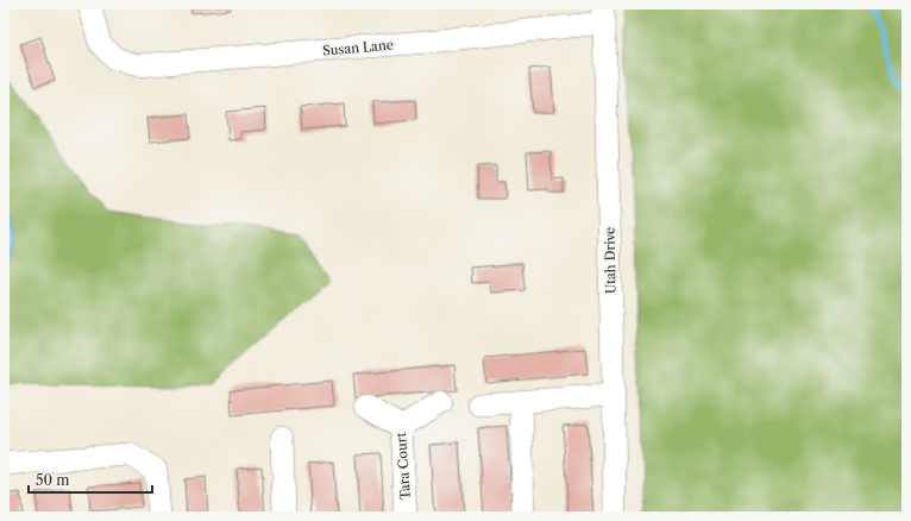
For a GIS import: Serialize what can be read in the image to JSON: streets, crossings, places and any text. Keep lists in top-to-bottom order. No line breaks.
{"streets":{"street":["Susan Lane","Utah Drive","Tara Court"]},"crossings":[["Susan Lane","Utah Drive"]],"scale_bar":"50 m"}
